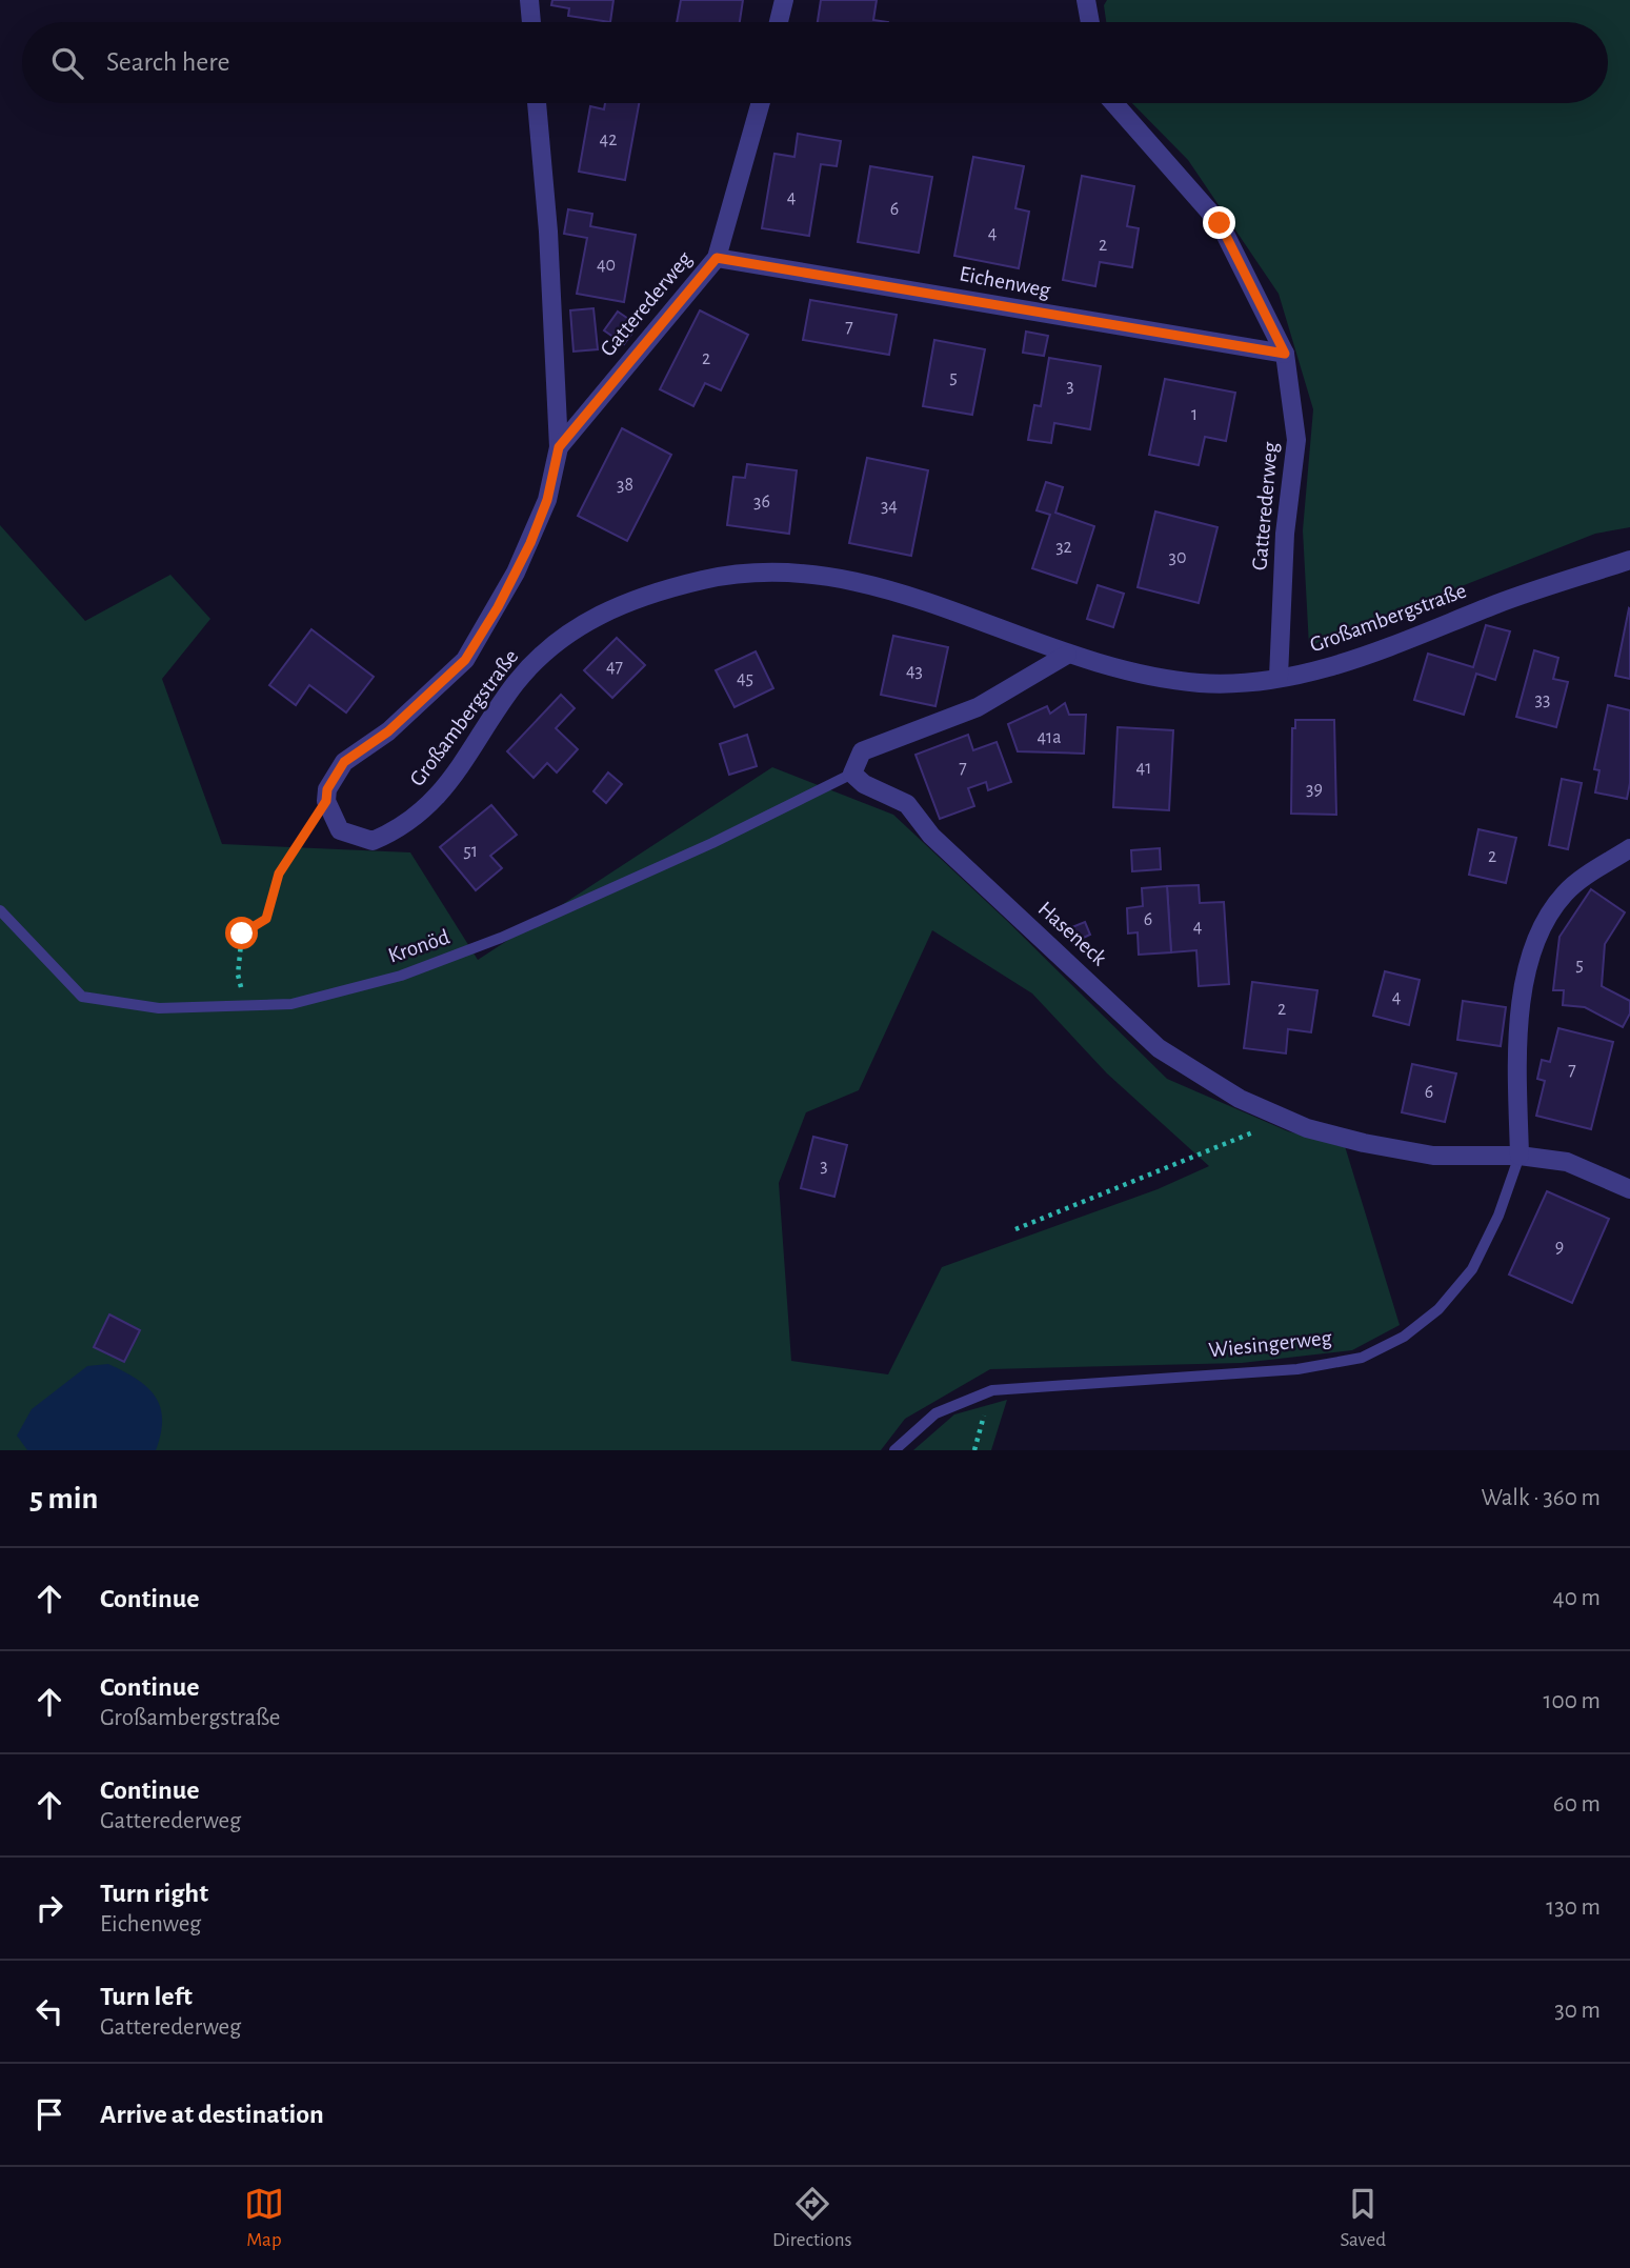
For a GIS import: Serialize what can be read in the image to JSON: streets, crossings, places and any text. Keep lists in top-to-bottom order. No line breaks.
{"streets":{"street":["Eichenweg","Gatterederweg","Großambergstraße","Haseneck","Wiesingerweg"],"lane":["Kronöd"]},"crossings":[["Eichenweg","Gatterederweg"],["Gatterederweg","Großambergstraße"],["Haseneck","Kronöd"],["Haseneck","Wiesingerweg"]],"house_numbers":["42","4","6","4","2","40","7","2","5","3","1","38","36","34","32","30","47","43","45","33","41a","7","41","39","51","2","6","4","5","4","2","7","6","3","9"],"page":{"search":"Search here","heading":["5 min","Walk · 360 m"],"list":[["Continue","40 m"],["Continue","Großambergstraße","100 m"],["Continue","Gatterederweg","60 m"],["Turn right","Eichenweg","130 m"],["Turn left","Gatterederweg","30 m"],"Arrive at destination"],"nav":["Map","Directions","Saved"]}}
